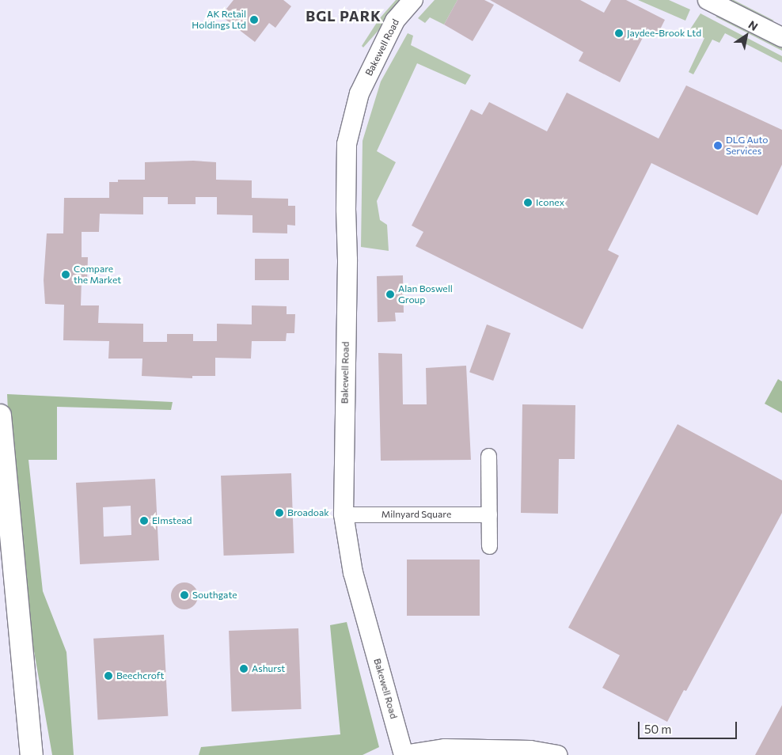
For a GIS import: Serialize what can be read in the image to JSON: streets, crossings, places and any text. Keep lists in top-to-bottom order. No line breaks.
{"streets":{"street":["Bakewell Road","Milnyard Square"]},"crossings":[["Bakewell Road","Milnyard Square"]],"districts":["BGL PARK"],"places":["AK Retail Holdings Ltd","Jaydee-Brook Ltd","DLG Auto Services","Iconex","Compare the Market","Alan Boswell Group","Broadoak","Elmstead","Southgate","Ashurst","Beechcroft"],"scale_bar":"50 m","north":"top right"}
